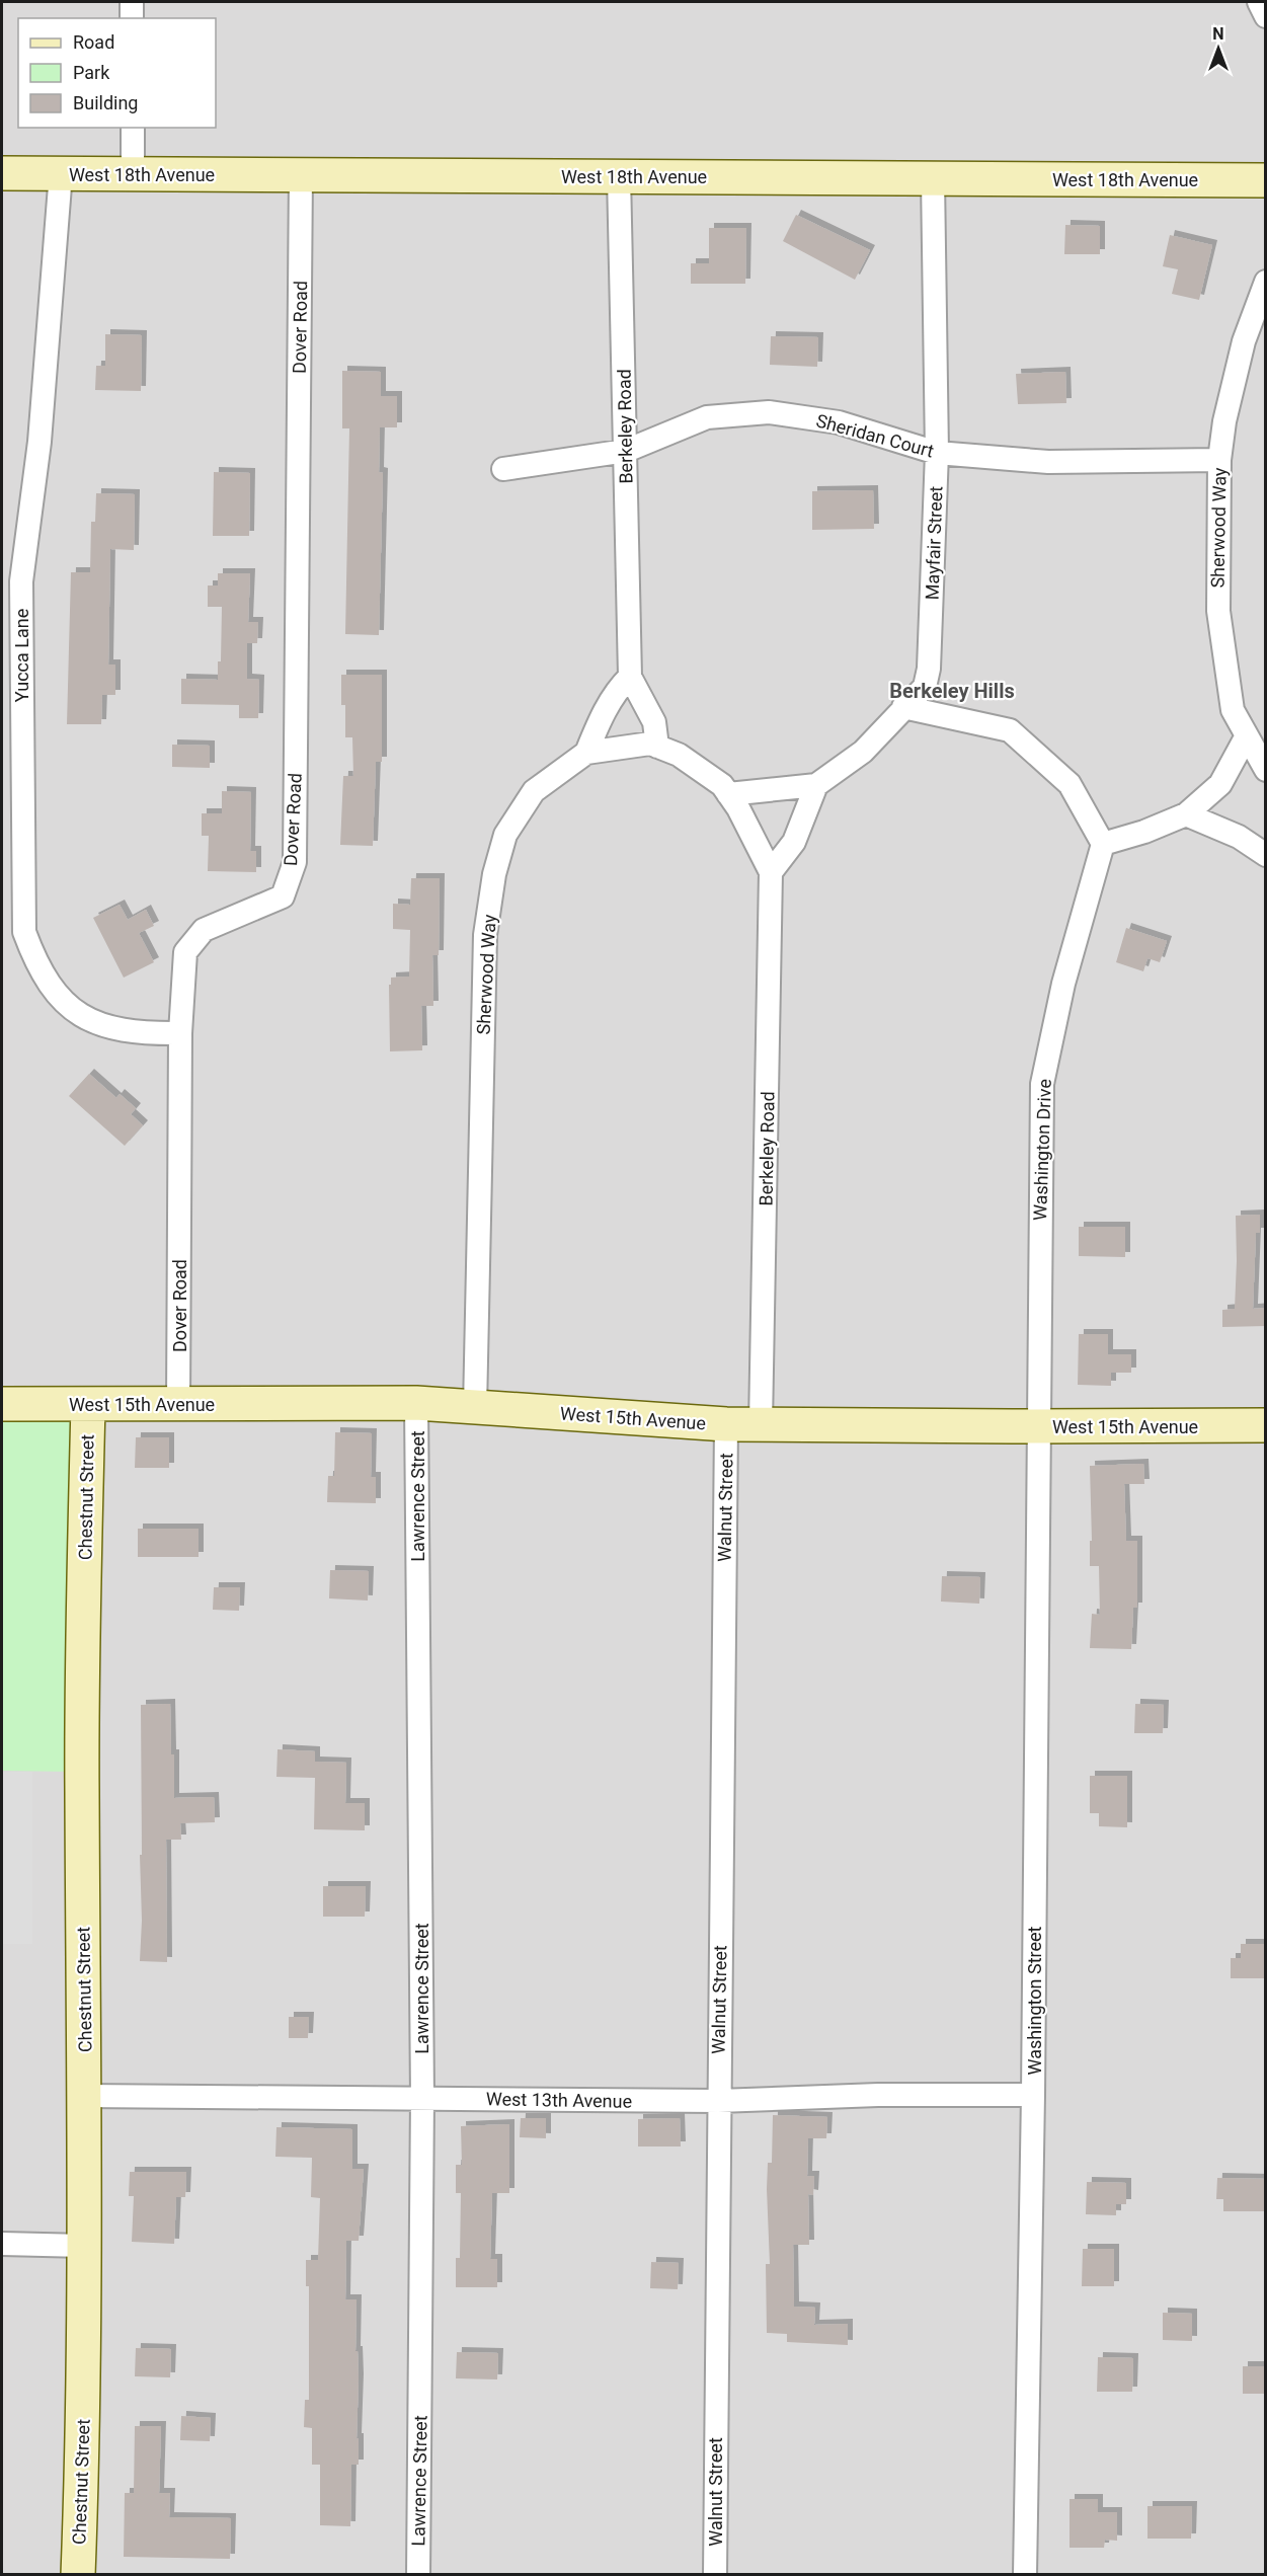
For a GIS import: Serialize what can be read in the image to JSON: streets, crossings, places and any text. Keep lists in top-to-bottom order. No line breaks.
{"streets":{"street":["West 18th Avenue","Dover Road","Berkeley Road","Sheridan Court","Sherwood Way","Mayfair Street","Yucca Lane","Washington Drive","West 15th Avenue","Lawrence Street","Chestnut Street","Walnut Street","Washington Street","West 13th Avenue"]},"crossings":[["West 18th Avenue","Dover Road"],["West 18th Avenue","Berkeley Road"],["West 18th Avenue","Mayfair Street"],["West 18th Avenue","Yucca Lane"],["Dover Road","Yucca Lane"],["Dover Road","West 15th Avenue"],["Berkeley Road","Sheridan Court"],["Berkeley Road","Sherwood Way"],["Berkeley Road","West 15th Avenue"],["Sheridan Court","Sherwood Way"],["Sheridan Court","Mayfair Street"],["Sherwood Way","West 15th Avenue"],["Washington Drive","West 15th Avenue"],["Washington Drive","Washington Street"],["West 15th Avenue","Lawrence Street"],["West 15th Avenue","Chestnut Street"],["West 15th Avenue","Walnut Street"],["West 15th Avenue","Washington Street"],["Lawrence Street","West 13th Avenue"],["Chestnut Street","West 13th Avenue"],["Walnut Street","West 13th Avenue"],["Washington Street","West 13th Avenue"]],"districts":["Berkeley Hills"],"legend":["Road","Park","Building"],"north":"top"}
